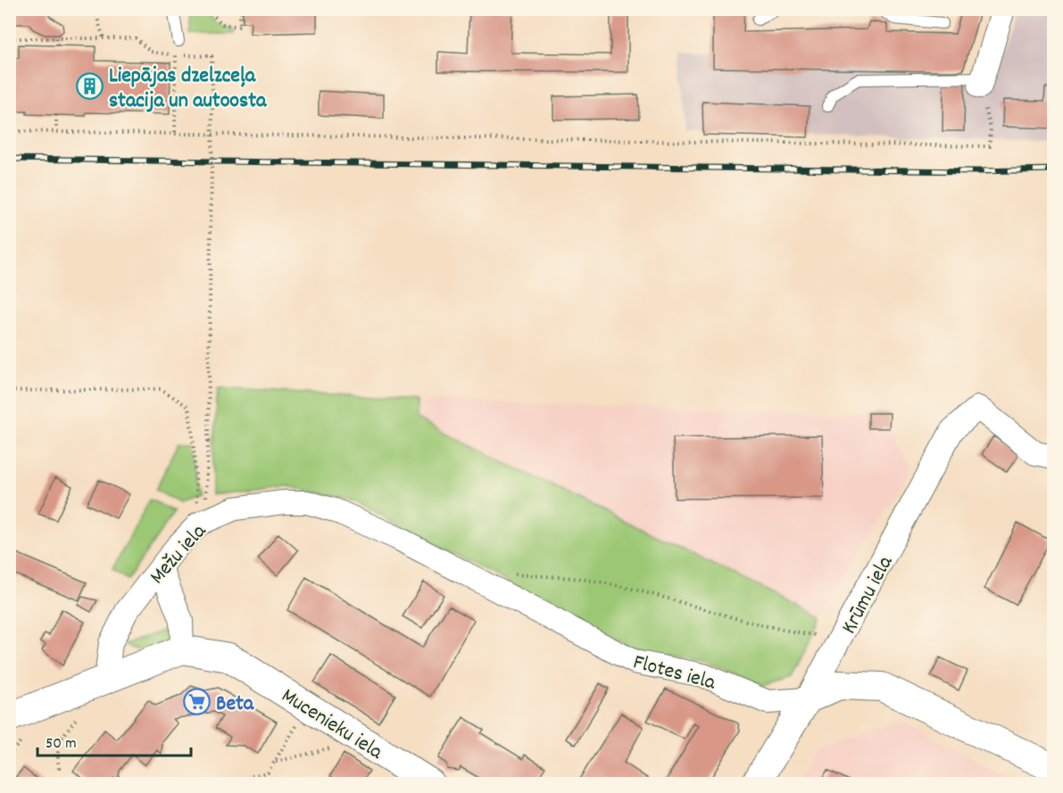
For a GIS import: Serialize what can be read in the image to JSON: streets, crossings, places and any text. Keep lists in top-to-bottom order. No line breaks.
{"streets":{"street":["Mežu iela","Krūmu iela","Flotes iela","Mucenieku iela"]},"crossings":[["Mežu iela","Flotes iela"],["Mežu iela","Mucenieku iela"],["Krūmu iela","Flotes iela"]],"places":{"building":["Liepājas dzelzceļa stacija un autoosta"],"supermarket":["Beta"]},"scale_bar":"50 m"}
